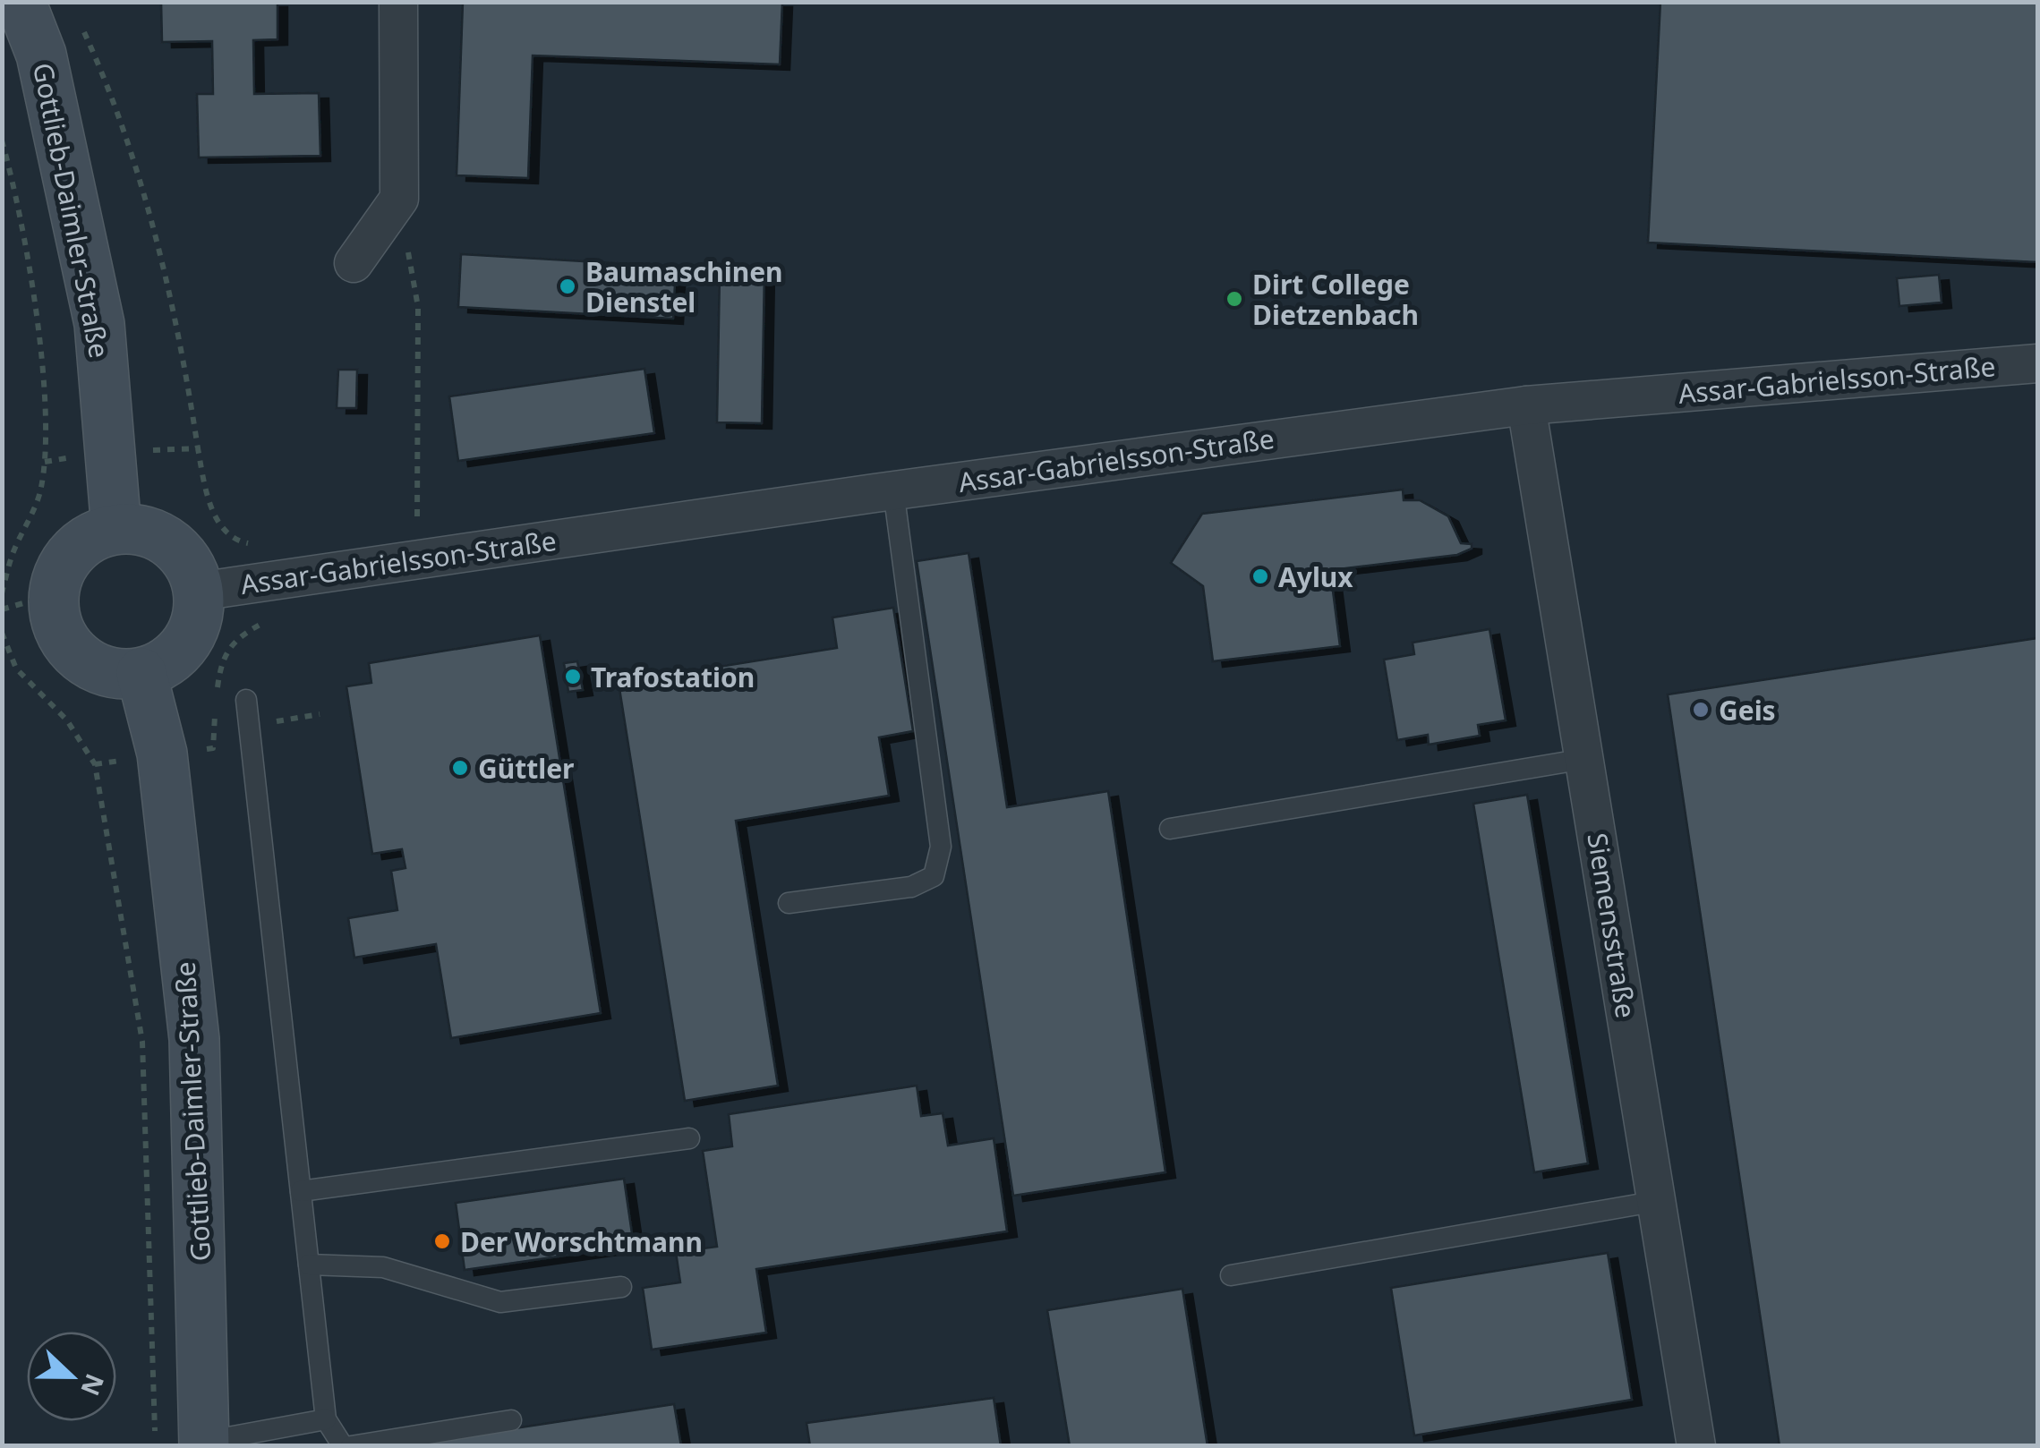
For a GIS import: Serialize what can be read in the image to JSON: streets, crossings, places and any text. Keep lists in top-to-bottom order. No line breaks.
{"streets":{"street":["Gottlieb-Daimler-Straße","Assar-Gabrielsson-Straße","Siemensstraße"]},"crossings":[["Gottlieb-Daimler-Straße","Assar-Gabrielsson-Straße"],["Assar-Gabrielsson-Straße","Siemensstraße"]],"places":["Baumaschinen Dienstel","Dirt College Dietzenbach","Aylux","Trafostation","Geis","Güttler","Der Worschtmann"],"north":"right"}
